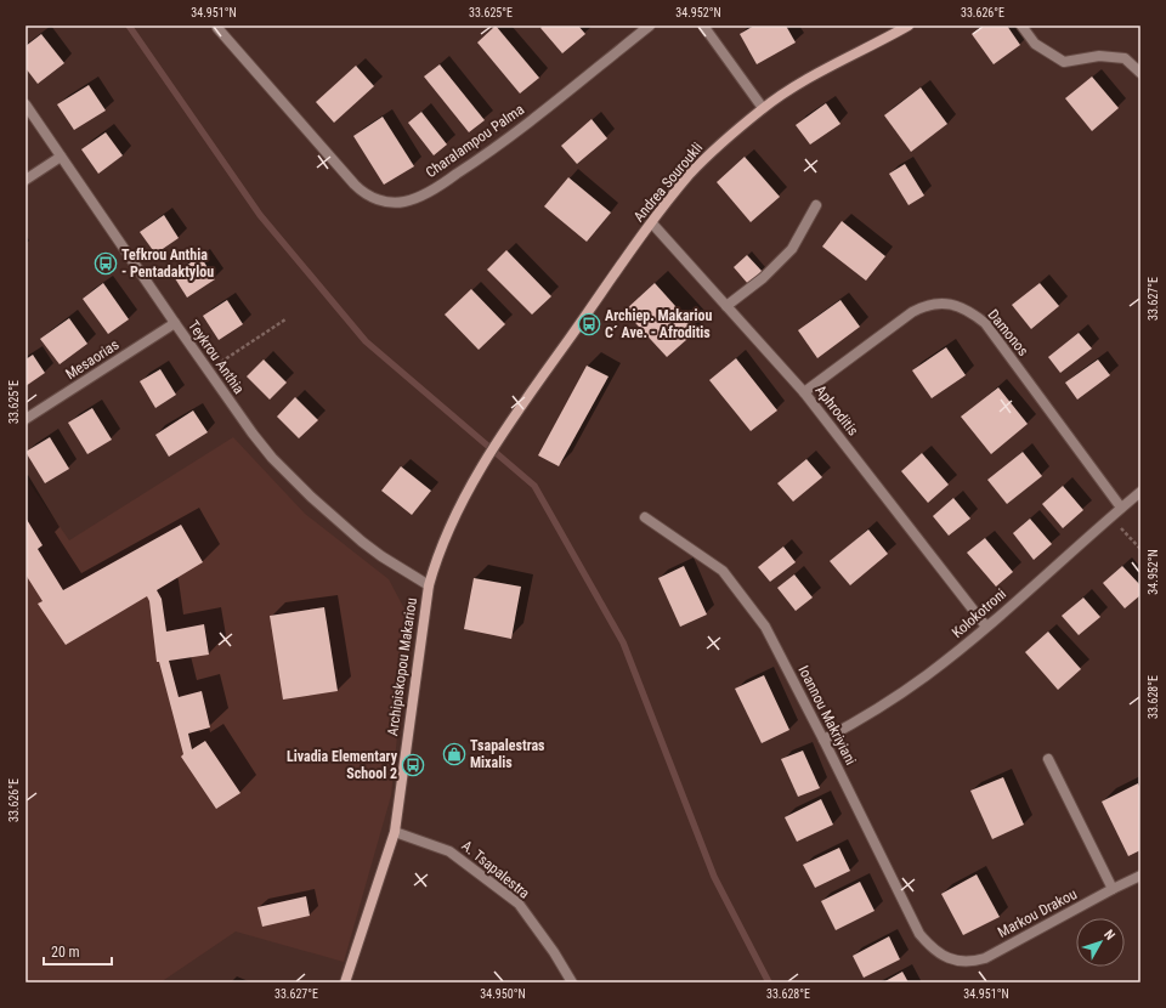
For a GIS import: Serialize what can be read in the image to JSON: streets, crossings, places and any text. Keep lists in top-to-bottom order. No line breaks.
{"streets":{"main road":["Andrea Souroukli","Archipiskopou Makariou"],"street":["Charalampou Palma","Damonos","Teykrou Anthia","Mesaorias","Aphroditis","Kolokotroni","Ioannou Makriyiani","A. Tsapalestra","Markou Drakou"]},"crossings":[["Andrea Souroukli","Aphroditis"],["Andrea Souroukli","Archipiskopou Makariou"],["Damonos","Aphroditis"],["Damonos","Kolokotroni"],["Teykrou Anthia","Mesaorias"],["Teykrou Anthia","Archipiskopou Makariou"],["Aphroditis","Kolokotroni"],["Kolokotroni","Ioannou Makriyiani"],["Archipiskopou Makariou","A. Tsapalestra"],["Ioannou Makriyiani","Markou Drakou"]],"places":{"bus stop":["Tefkrou Anthia - Pentadaktylou","Archiep. Makariou C´ Ave. - Afroditis","Livadia Elementary School 2"],"shop":["Tsapalestras Mixalis"]},"scale_bar":"20 m","north":"top right","coordinates":["34.951°N","33.625°E","34.952°N","33.626°E","33.627°E","33.628°E","34.950°N"]}
